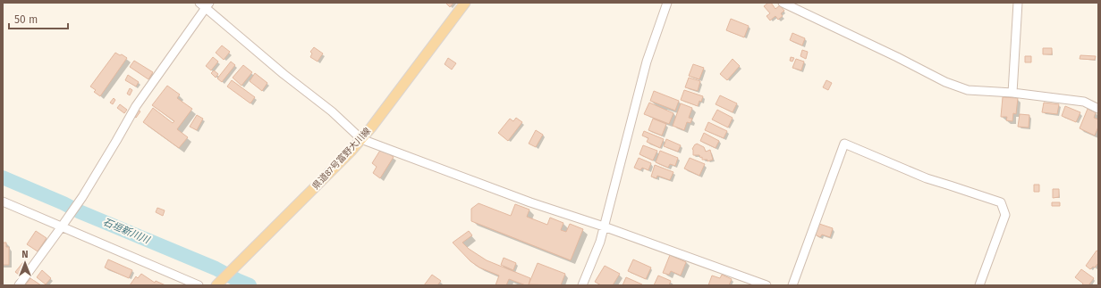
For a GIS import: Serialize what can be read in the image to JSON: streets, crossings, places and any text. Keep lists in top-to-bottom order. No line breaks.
{"streets":{"main road":["県道87号富野大川線"]},"water":["石垣新川川"],"scale_bar":"50 m","north":"top"}
